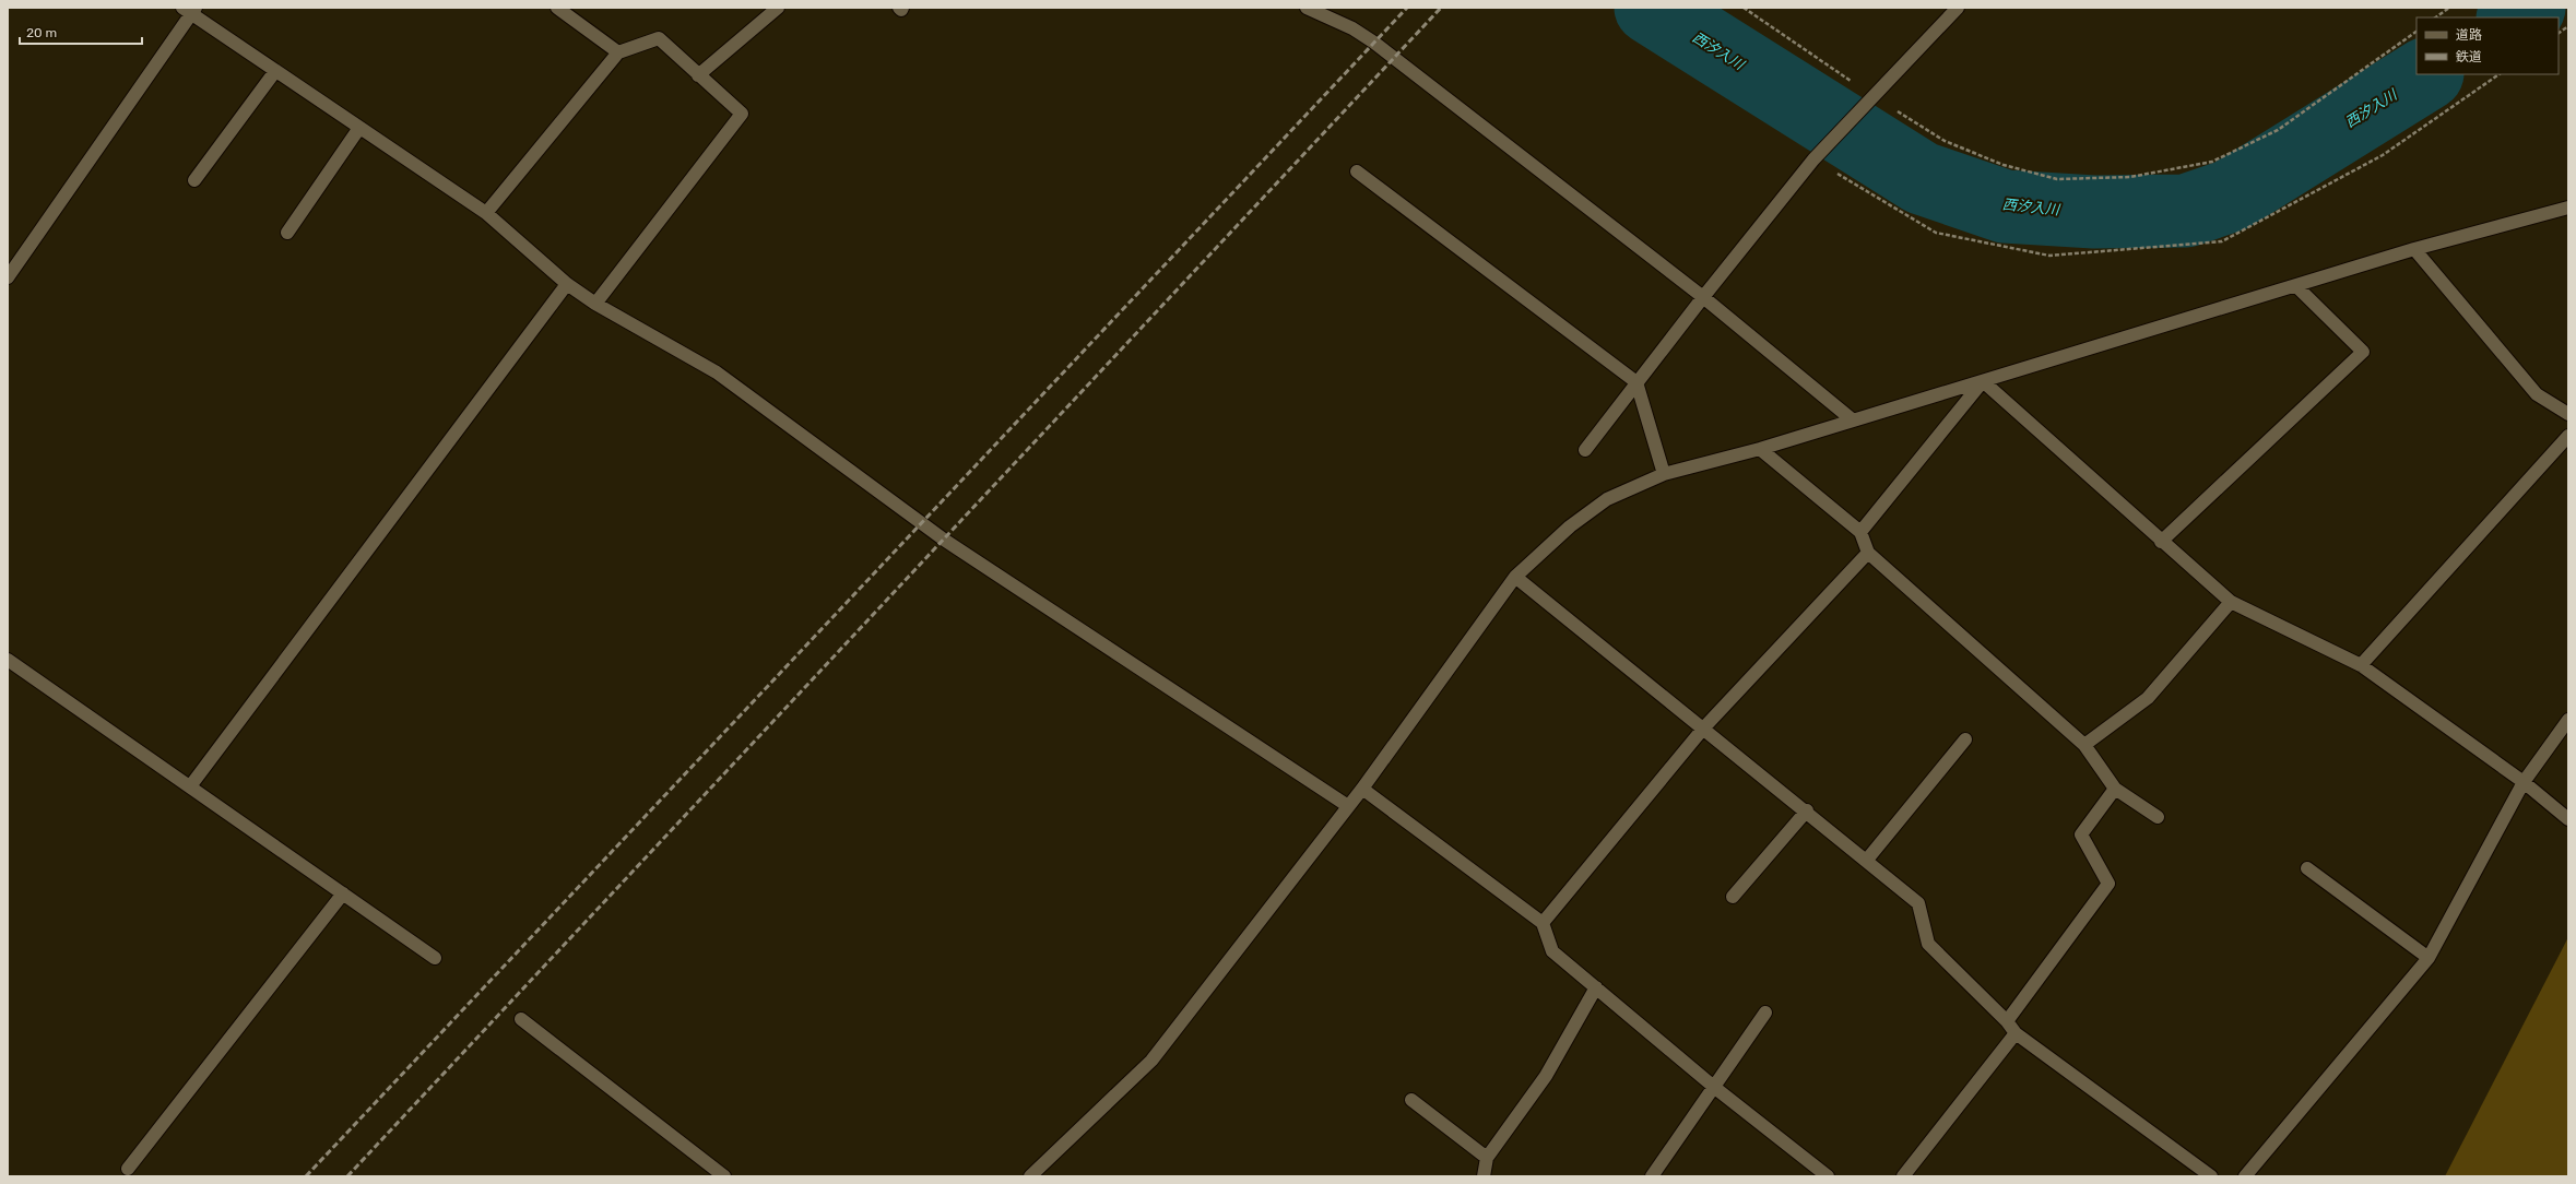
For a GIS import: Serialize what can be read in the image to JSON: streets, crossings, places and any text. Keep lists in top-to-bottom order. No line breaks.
{"water":["西汐入川"],"legend":["道路","鉄道"],"scale_bar":"20 m"}
